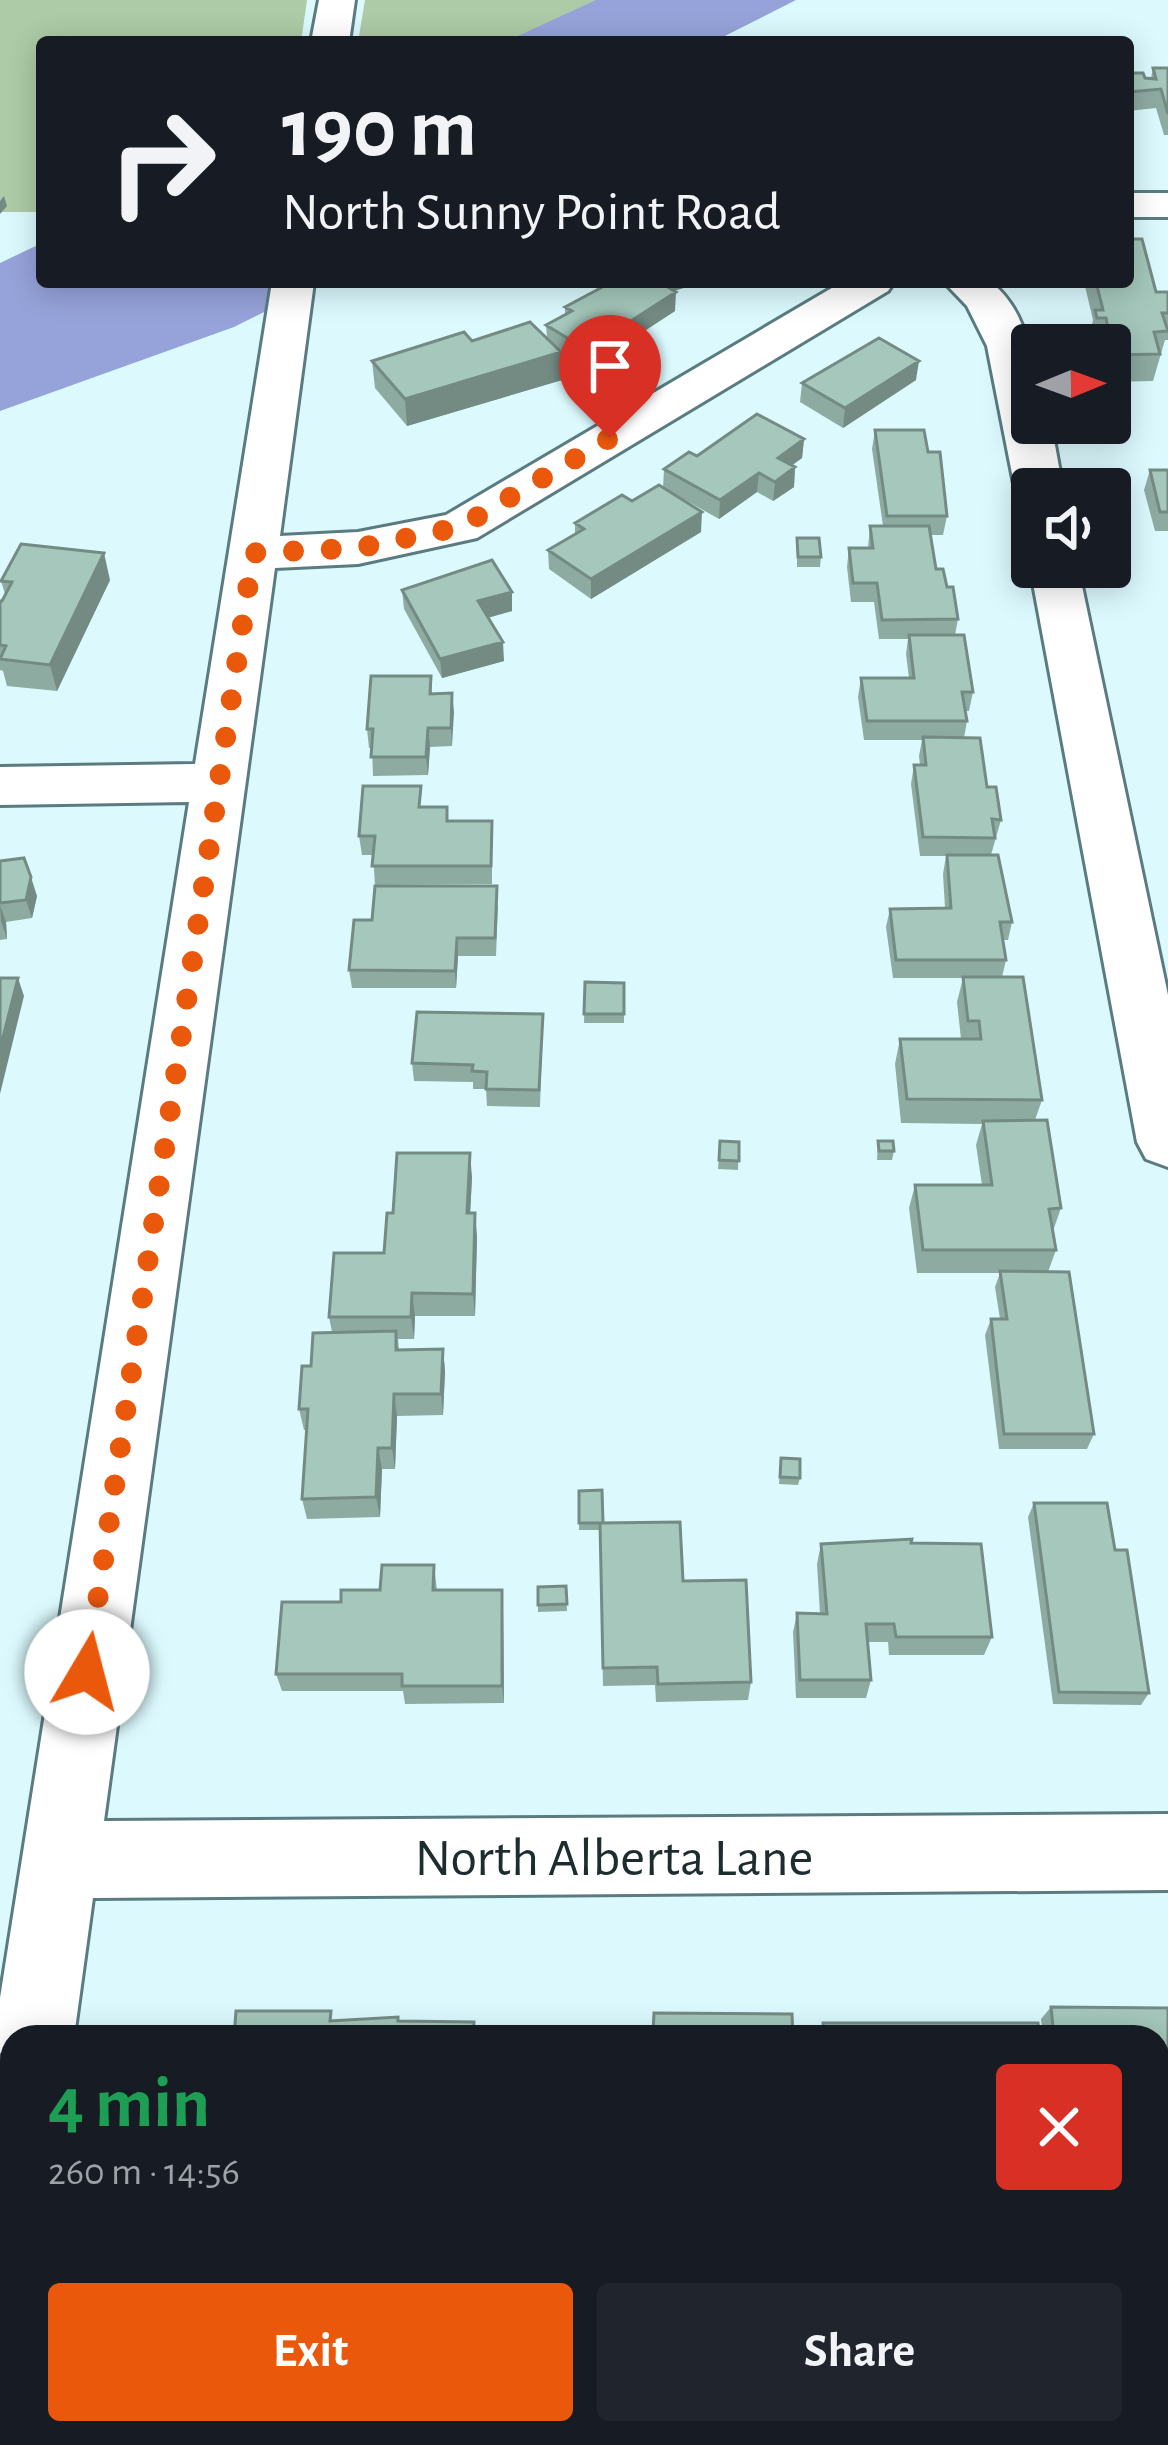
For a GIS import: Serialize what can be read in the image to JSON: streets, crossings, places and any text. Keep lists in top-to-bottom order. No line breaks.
{"streets":{"street":["North Alberta Lane"]},"north":"right","page":{"turn":["190 m","North Sunny Point Road"],"heading":["4 min","260 m · 14:56"],"buttons":["Exit","Share"]}}
